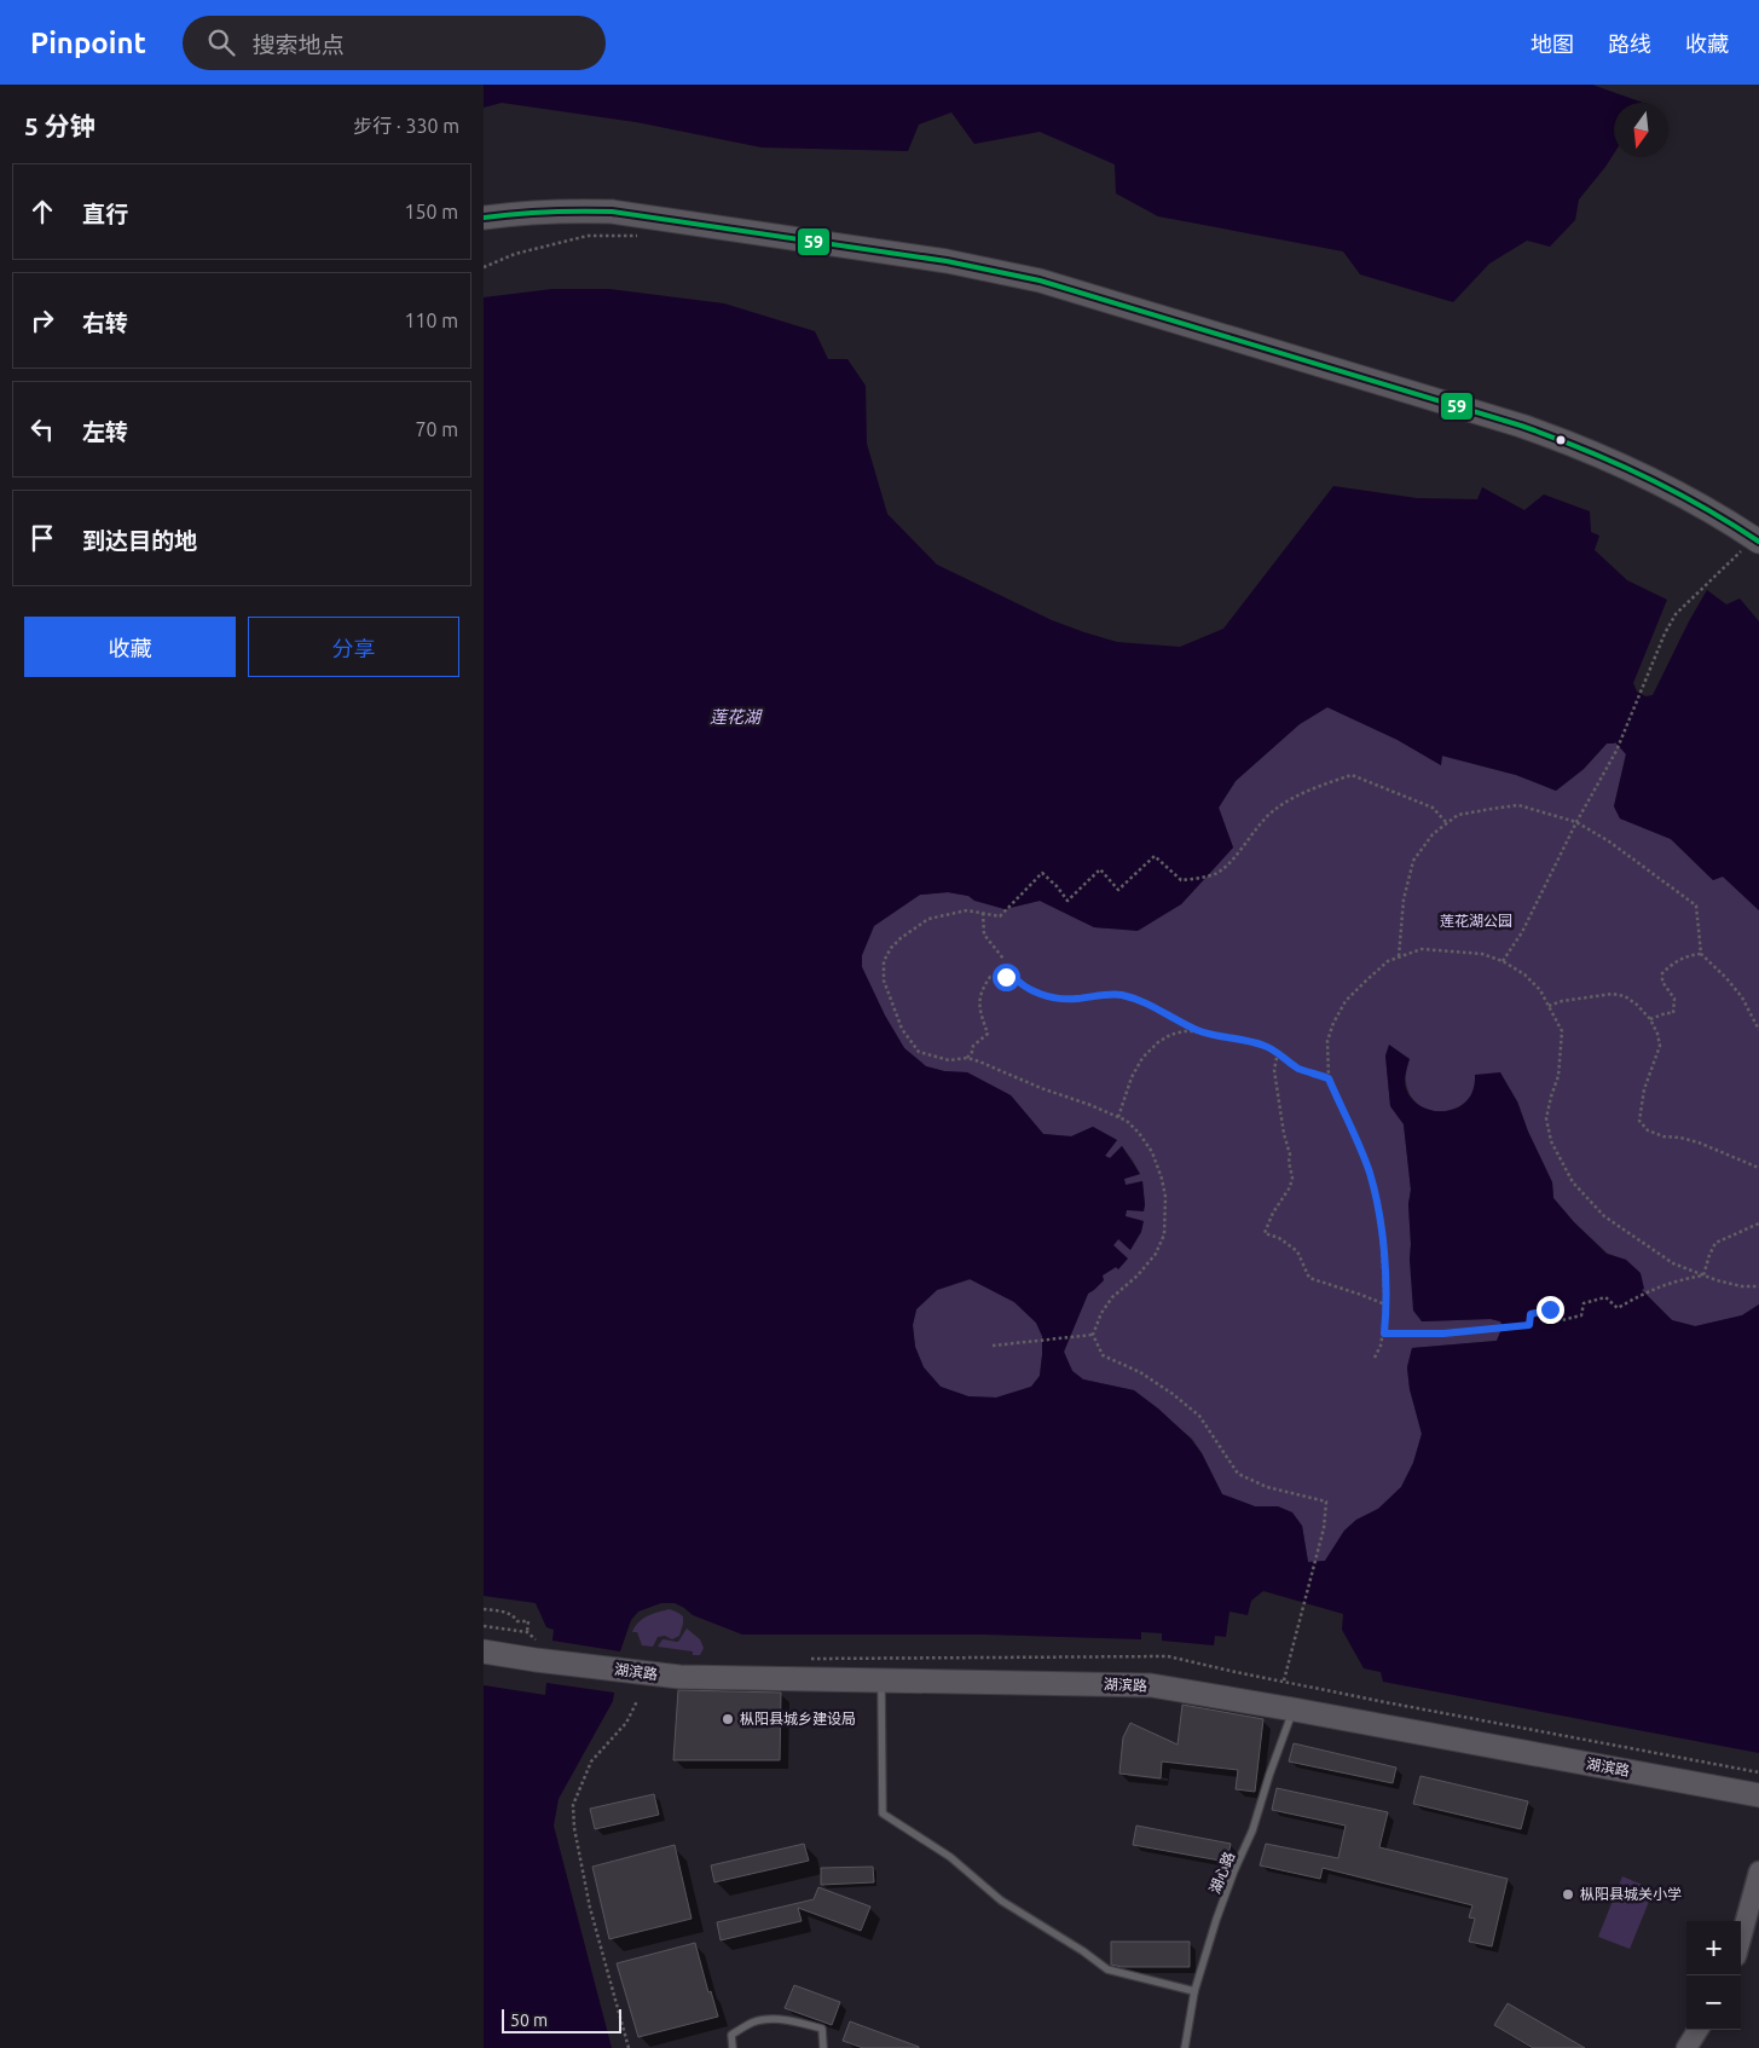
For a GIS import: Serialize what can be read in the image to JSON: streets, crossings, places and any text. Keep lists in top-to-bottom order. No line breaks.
{"streets":{"main road":["湖滨路"],"lane":["湖心路"]},"crossings":[["湖滨路","湖心路"]],"water":["莲花湖"],"parks":["莲花湖公园"],"places":["枞阳县城乡建设局","枞阳县城关小学"],"lines":["transit line 59"],"scale_bar":"50 m","north":"bottom","page":{"header":"Pinpoint","search":"搜索地点","nav":["地图","路线","收藏"],"heading":["5 分钟","步行 · 330 m"],"list":[["直行","150 m"],["右转","110 m"],["左转","70 m"],"到达目的地"],"buttons":["收藏","分享"],"map_buttons":["+","−"],"scale":"50 m"}}
